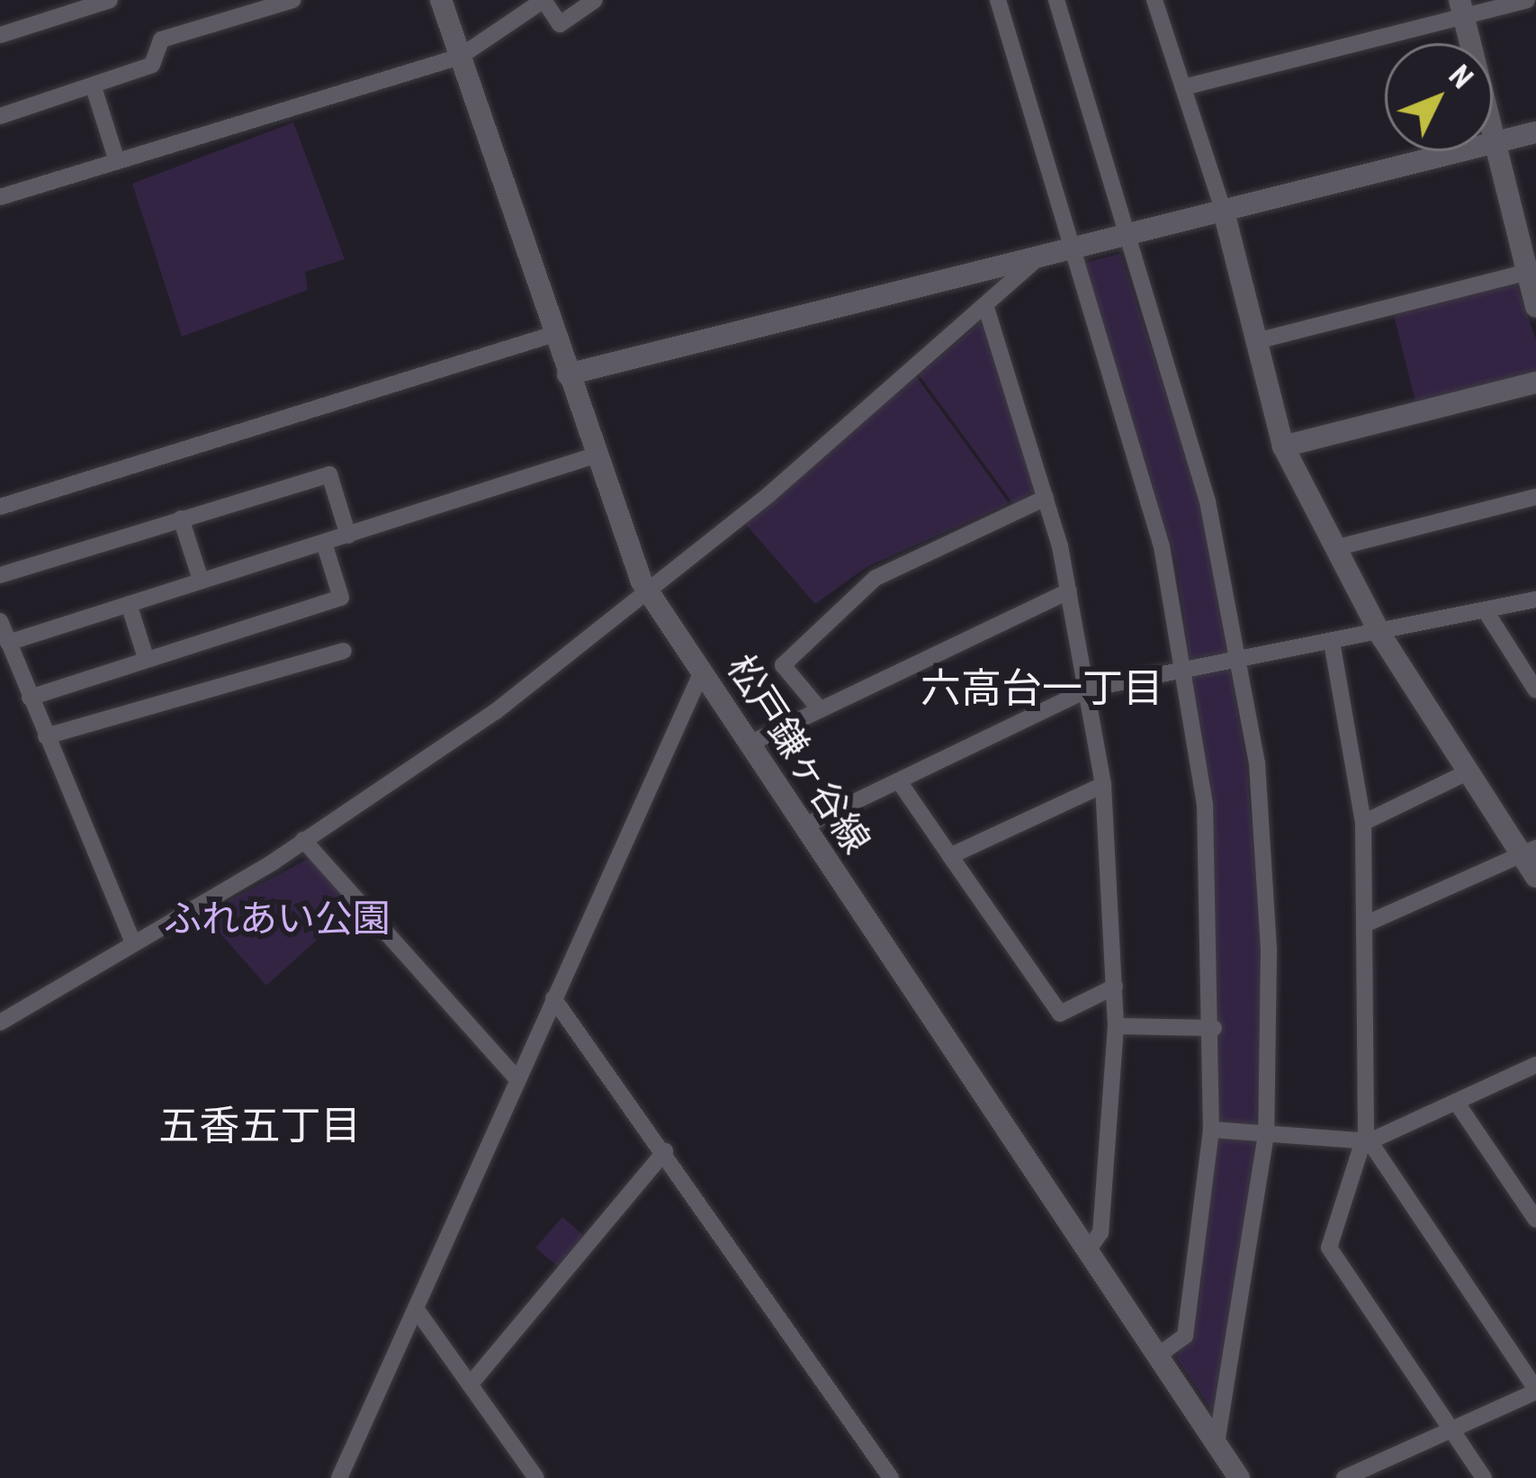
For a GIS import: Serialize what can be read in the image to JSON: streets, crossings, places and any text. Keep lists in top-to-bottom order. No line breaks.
{"streets":{"street":["松戸鎌ヶ谷線"]},"districts":["六高台一丁目","五香五丁目"],"parks":["ふれあい公園"],"north":"top right"}
